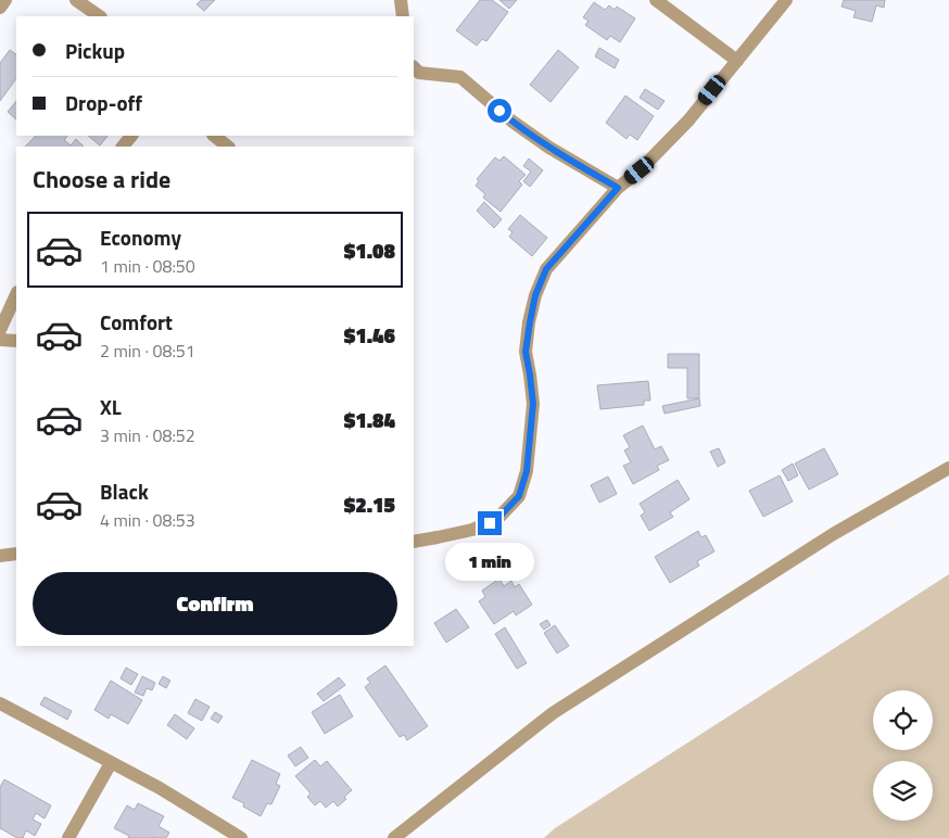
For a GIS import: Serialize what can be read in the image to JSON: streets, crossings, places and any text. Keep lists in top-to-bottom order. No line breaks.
{"page":{"banner":["Pickup","Drop-off"],"heading":"Choose a ride","list":[{"name":"Economy","note":"1 min · 08:50","value":"$1.08"},{"name":"Comfort","note":"2 min · 08:51","value":"$1.46"},{"name":"XL","note":"3 min · 08:52","value":"$1.84"},{"name":"Black","note":"4 min · 08:53","value":"$2.15"}],"bubble":"1 min","buttons":"Confirm"}}
